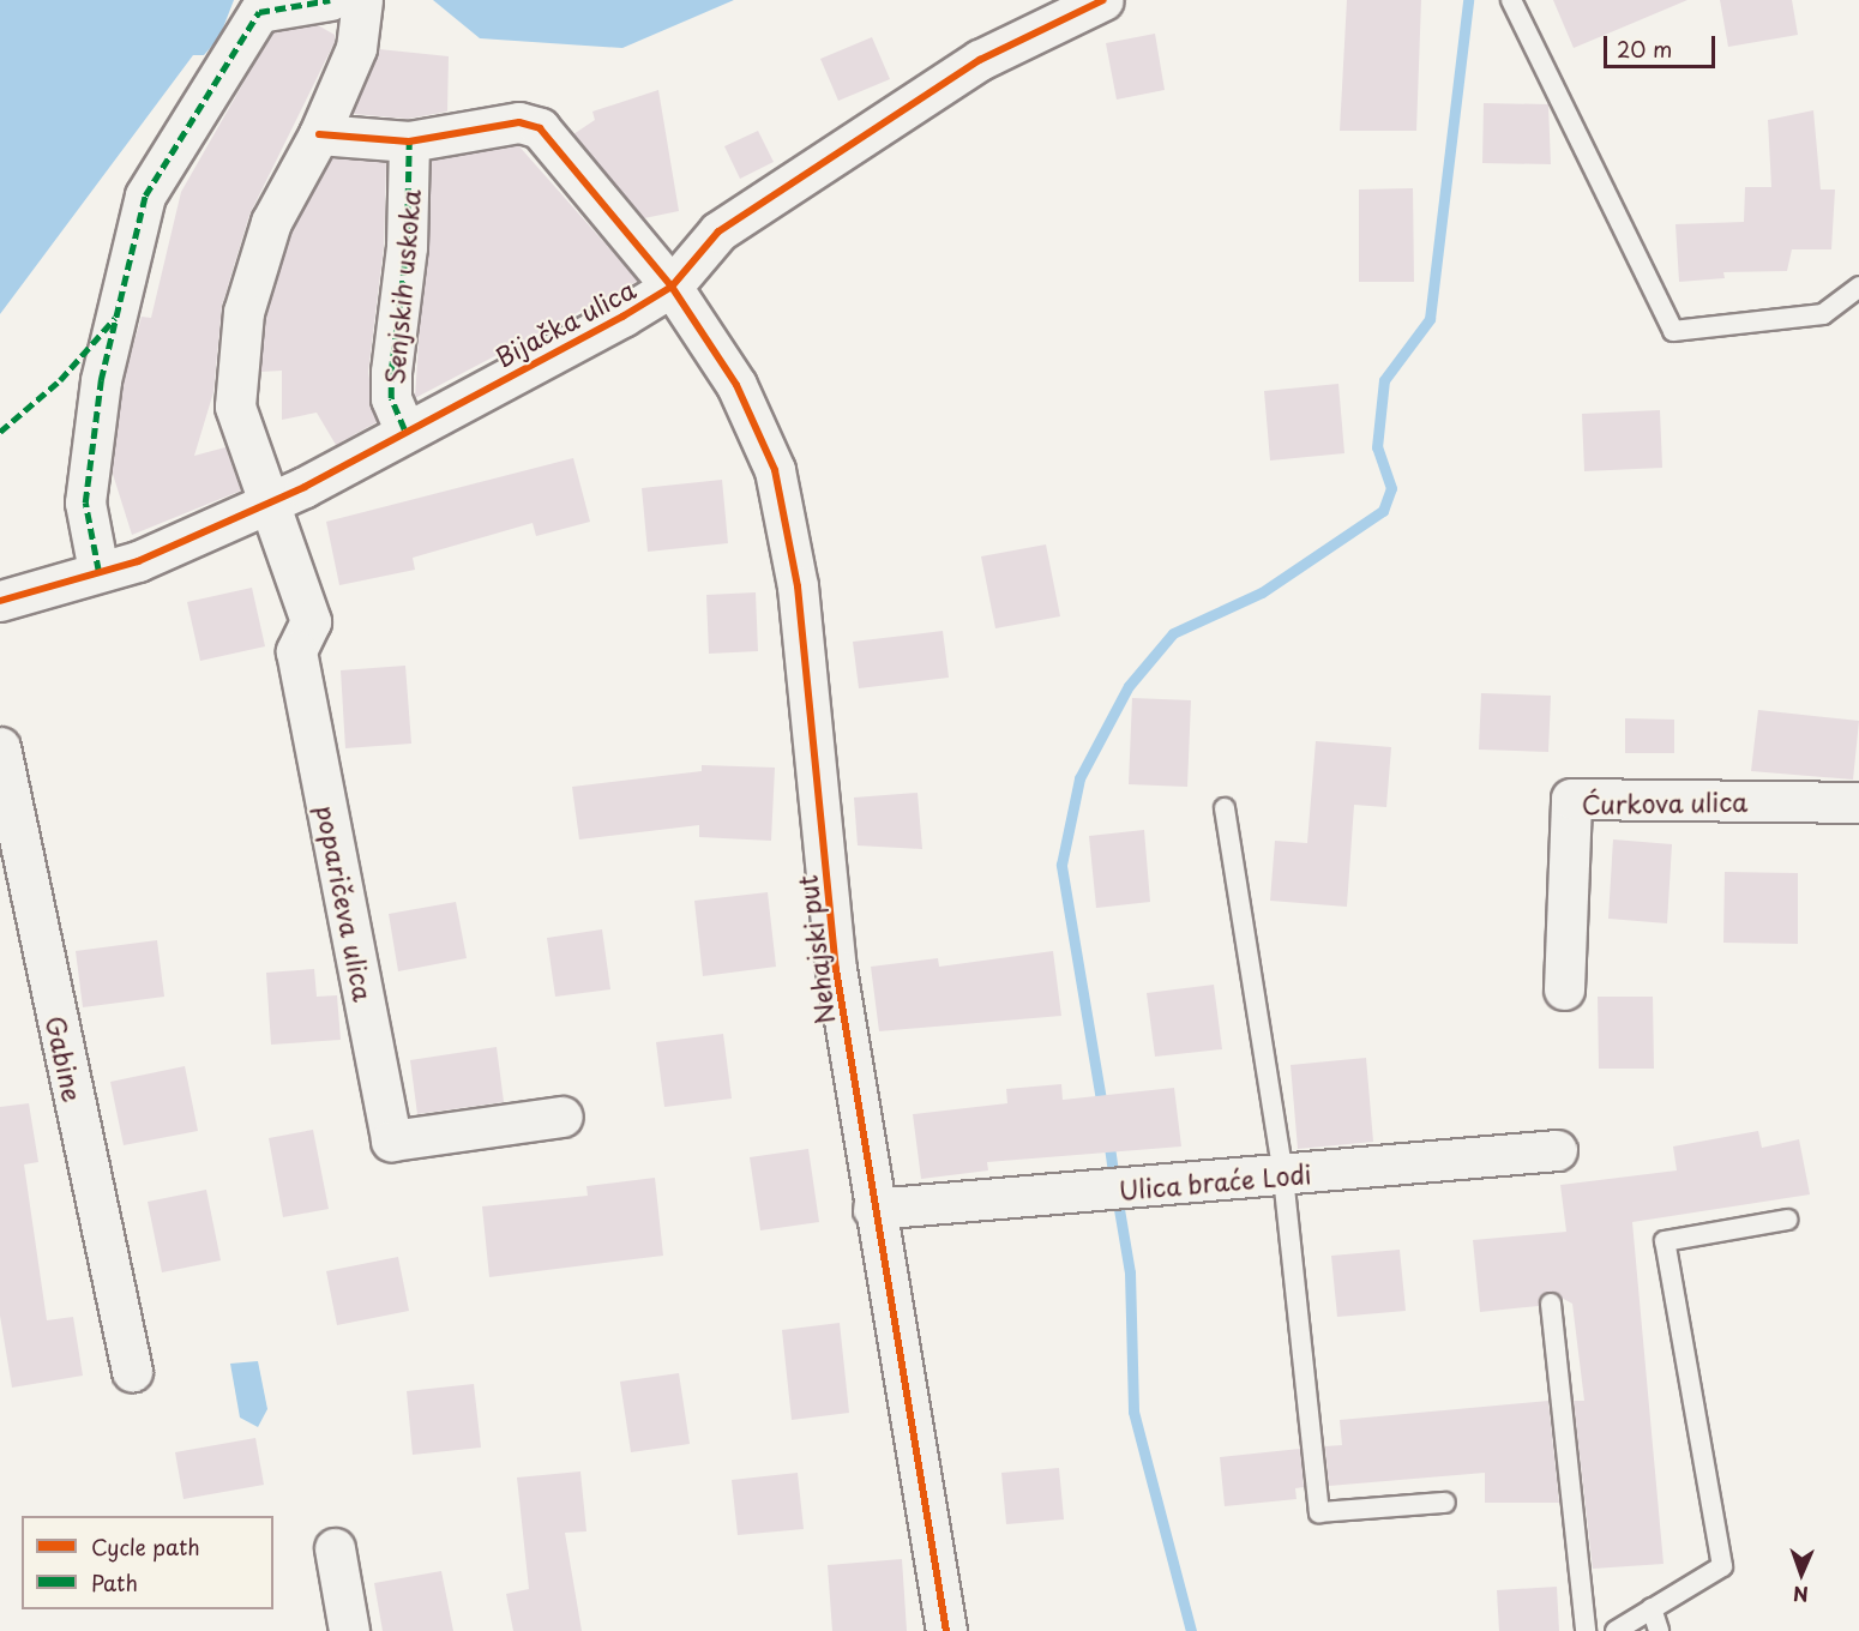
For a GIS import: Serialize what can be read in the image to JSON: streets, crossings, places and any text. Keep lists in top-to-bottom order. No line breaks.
{"streets":{"street":["Senjskih uskoka","Bijačka ulica","Ćurkova ulica","poparičeva ulica","Nehajski put","Gabine","Ulica braće Lodi"]},"crossings":[["Senjskih uskoka","Bijačka ulica"],["Senjskih uskoka","Nehajski put"],["Bijačka ulica","poparičeva ulica"],["Bijačka ulica","Nehajski put"],["Nehajski put","Ulica braće Lodi"]],"legend":["Cycle path","Path"],"scale_bar":"20 m","north":"bottom"}
